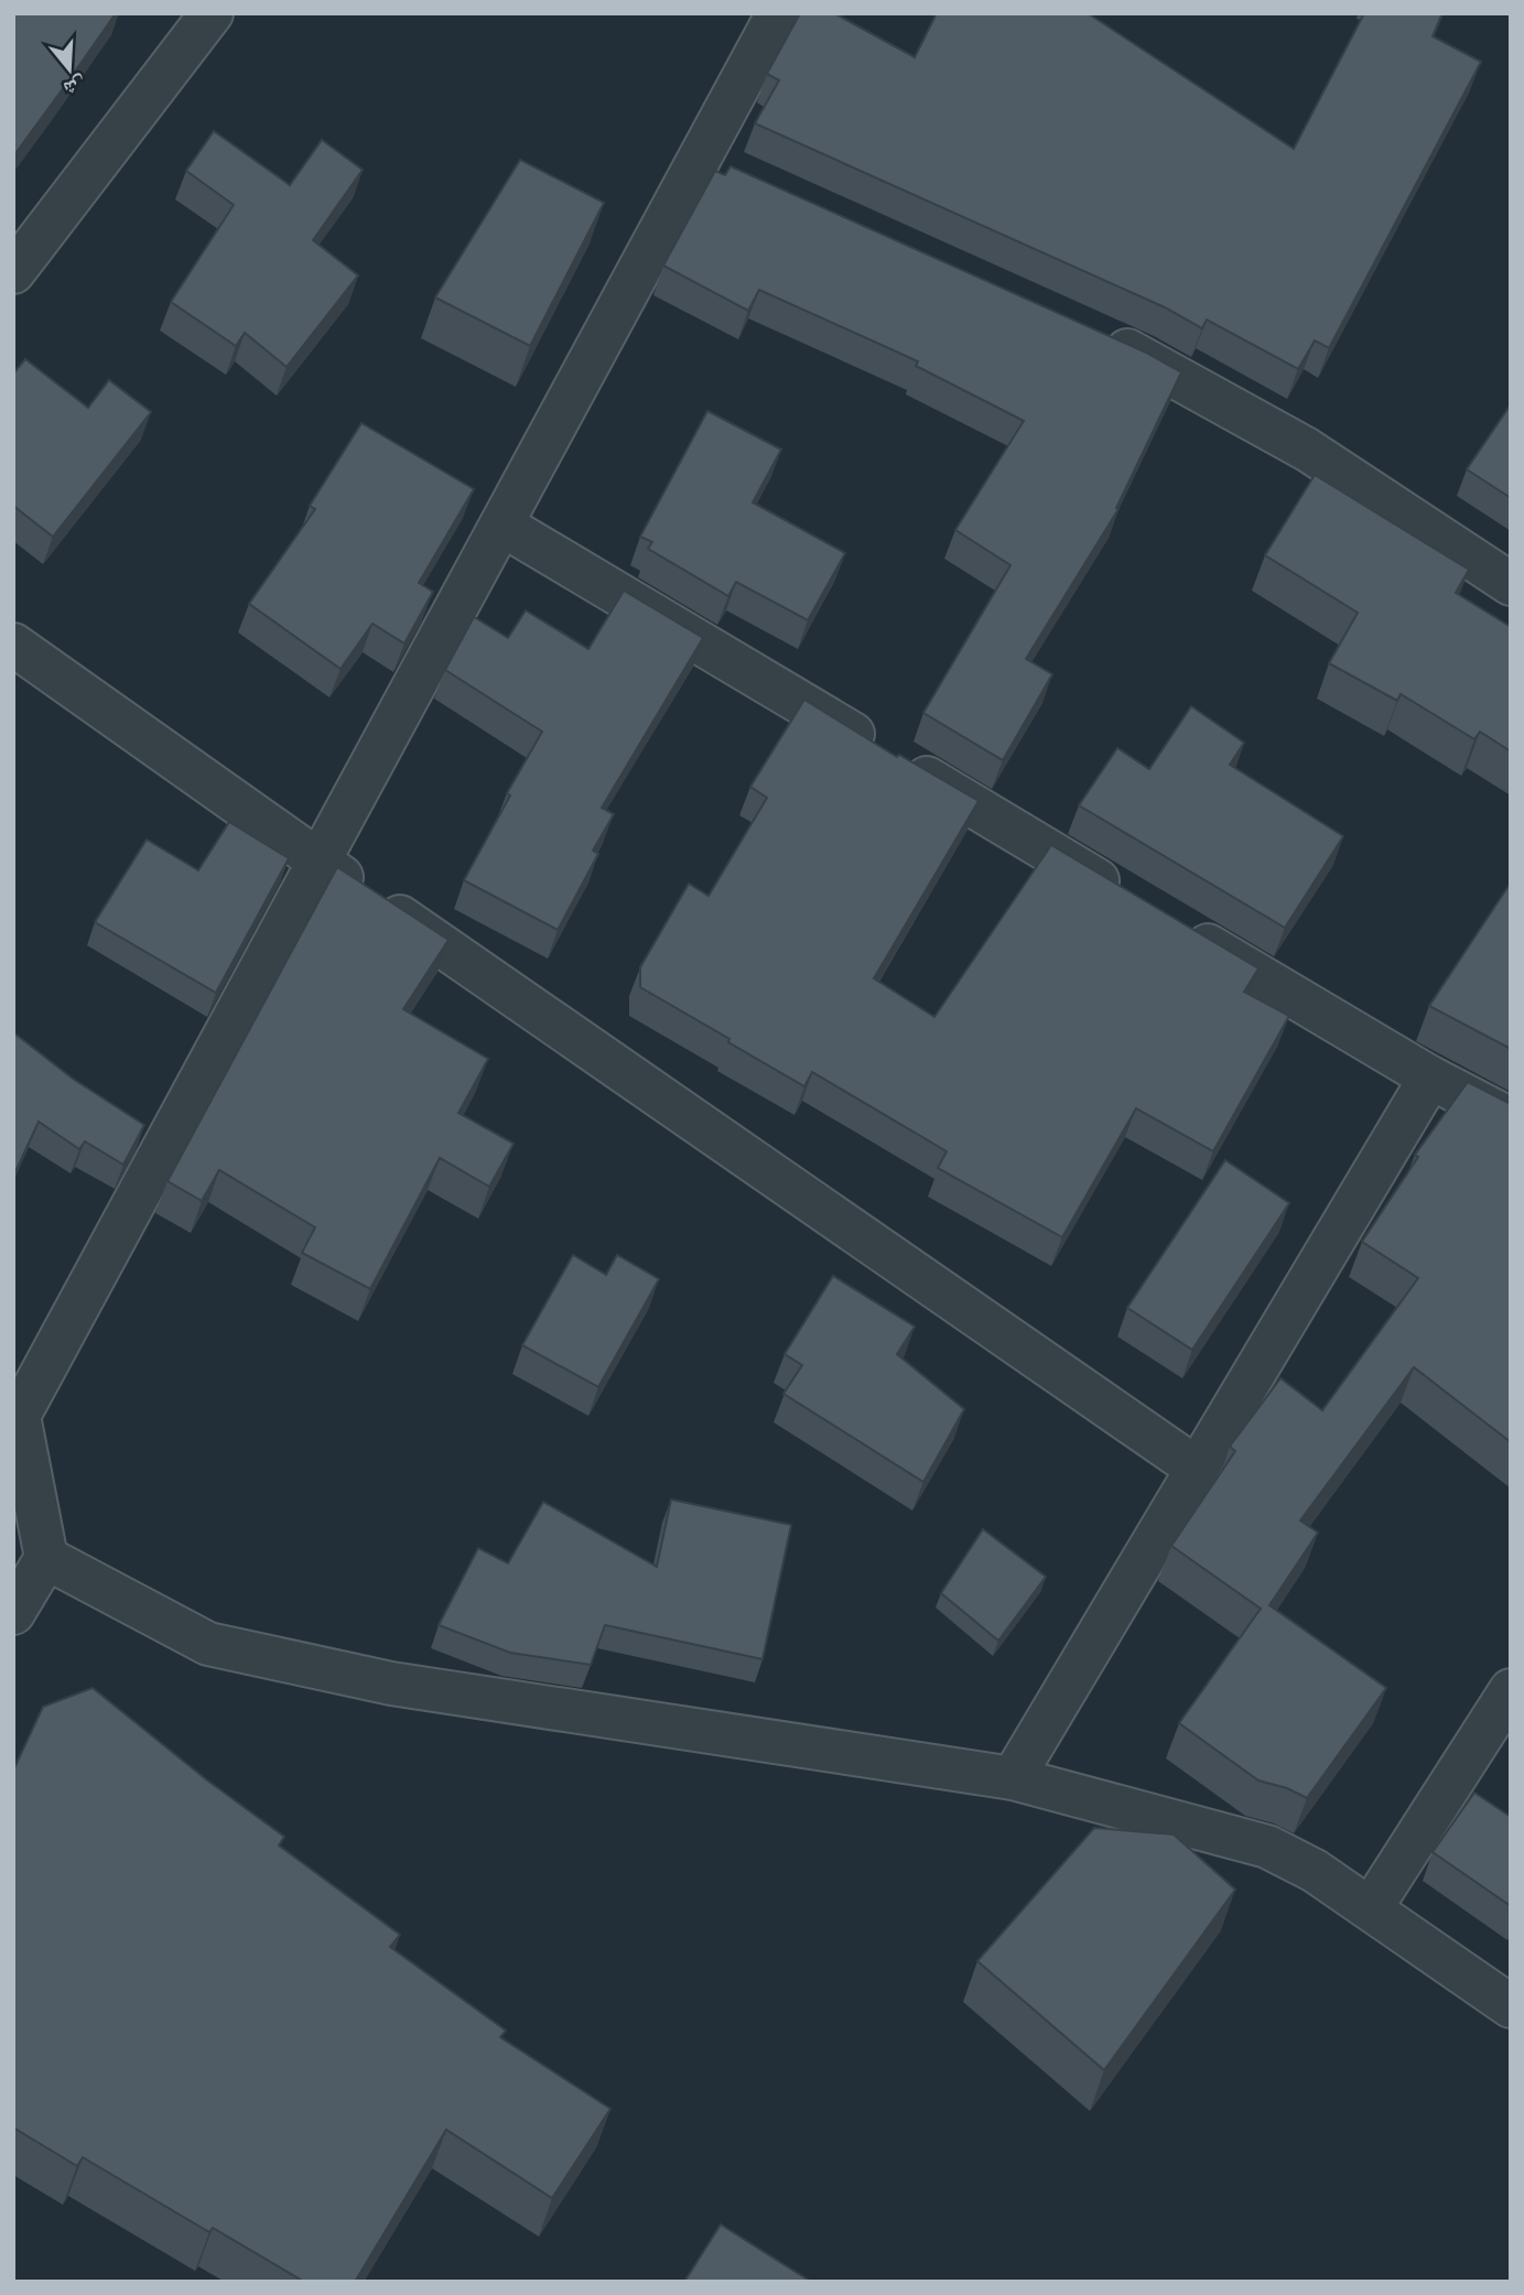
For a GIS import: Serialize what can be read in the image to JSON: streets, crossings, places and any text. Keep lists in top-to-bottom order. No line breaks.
{"north":"bottom"}
